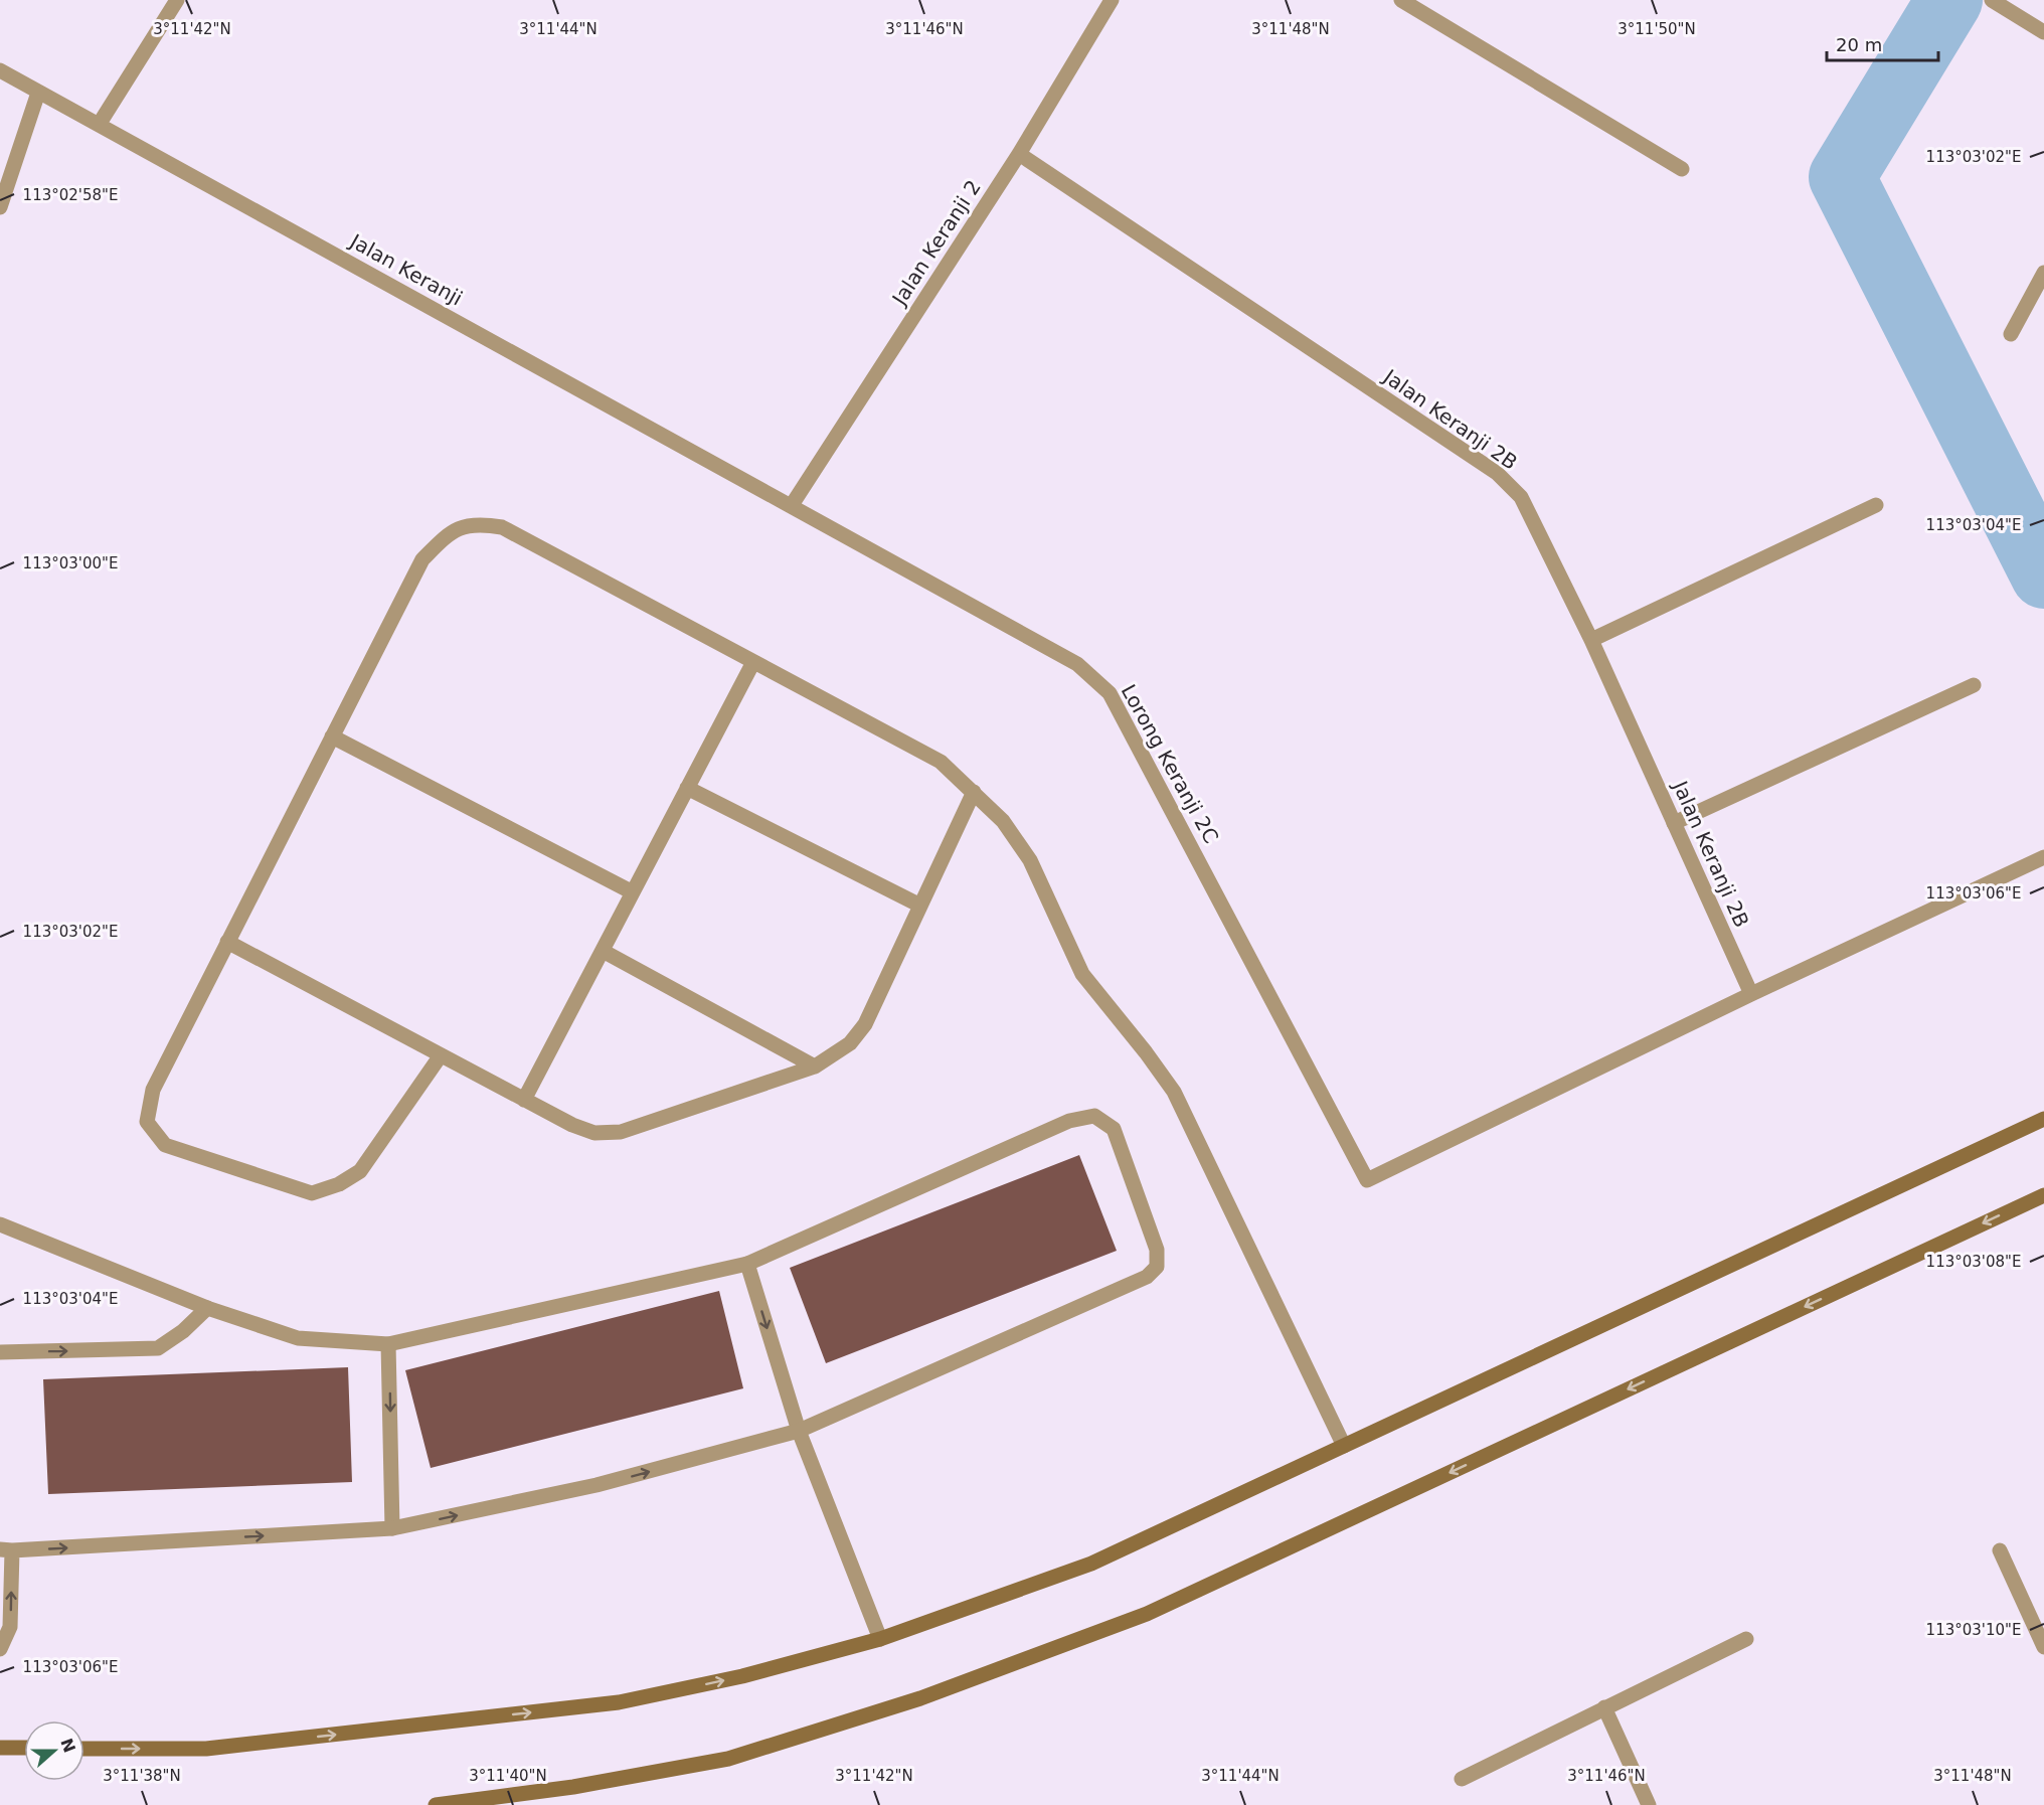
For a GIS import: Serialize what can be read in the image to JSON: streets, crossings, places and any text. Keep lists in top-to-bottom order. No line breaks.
{"streets":{"street":["Jalan Keranji 2","Jalan Keranji","Jalan Keranji 2B","Lorong Keranji 2C"]},"crossings":[["Jalan Keranji 2","Jalan Keranji"],["Jalan Keranji 2","Jalan Keranji 2B"],["Jalan Keranji 2","Lorong Keranji 2C"],["Jalan Keranji","Lorong Keranji 2C"],["Jalan Keranji 2B","Lorong Keranji 2C"]],"scale_bar":"20 m","north":"right","coordinates":["3°11'50\"N","3°11'42\"N","3°11'44\"N","3°11'46\"N","3°11'48\"N","113°03'02\"E","113°02'58\"E","113°03'04\"E","113°03'00\"E","113°03'06\"E","113°03'08\"E","113°03'10\"E","3°11'38\"N","3°11'40\"N"]}
